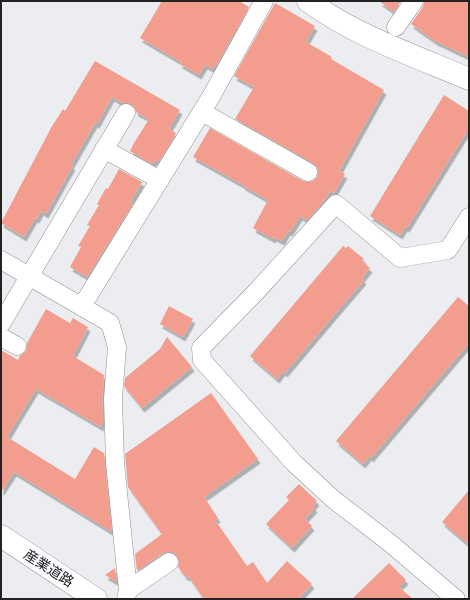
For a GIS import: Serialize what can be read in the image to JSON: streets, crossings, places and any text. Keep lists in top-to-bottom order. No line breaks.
{"streets":{"street":["産業道路"]}}
